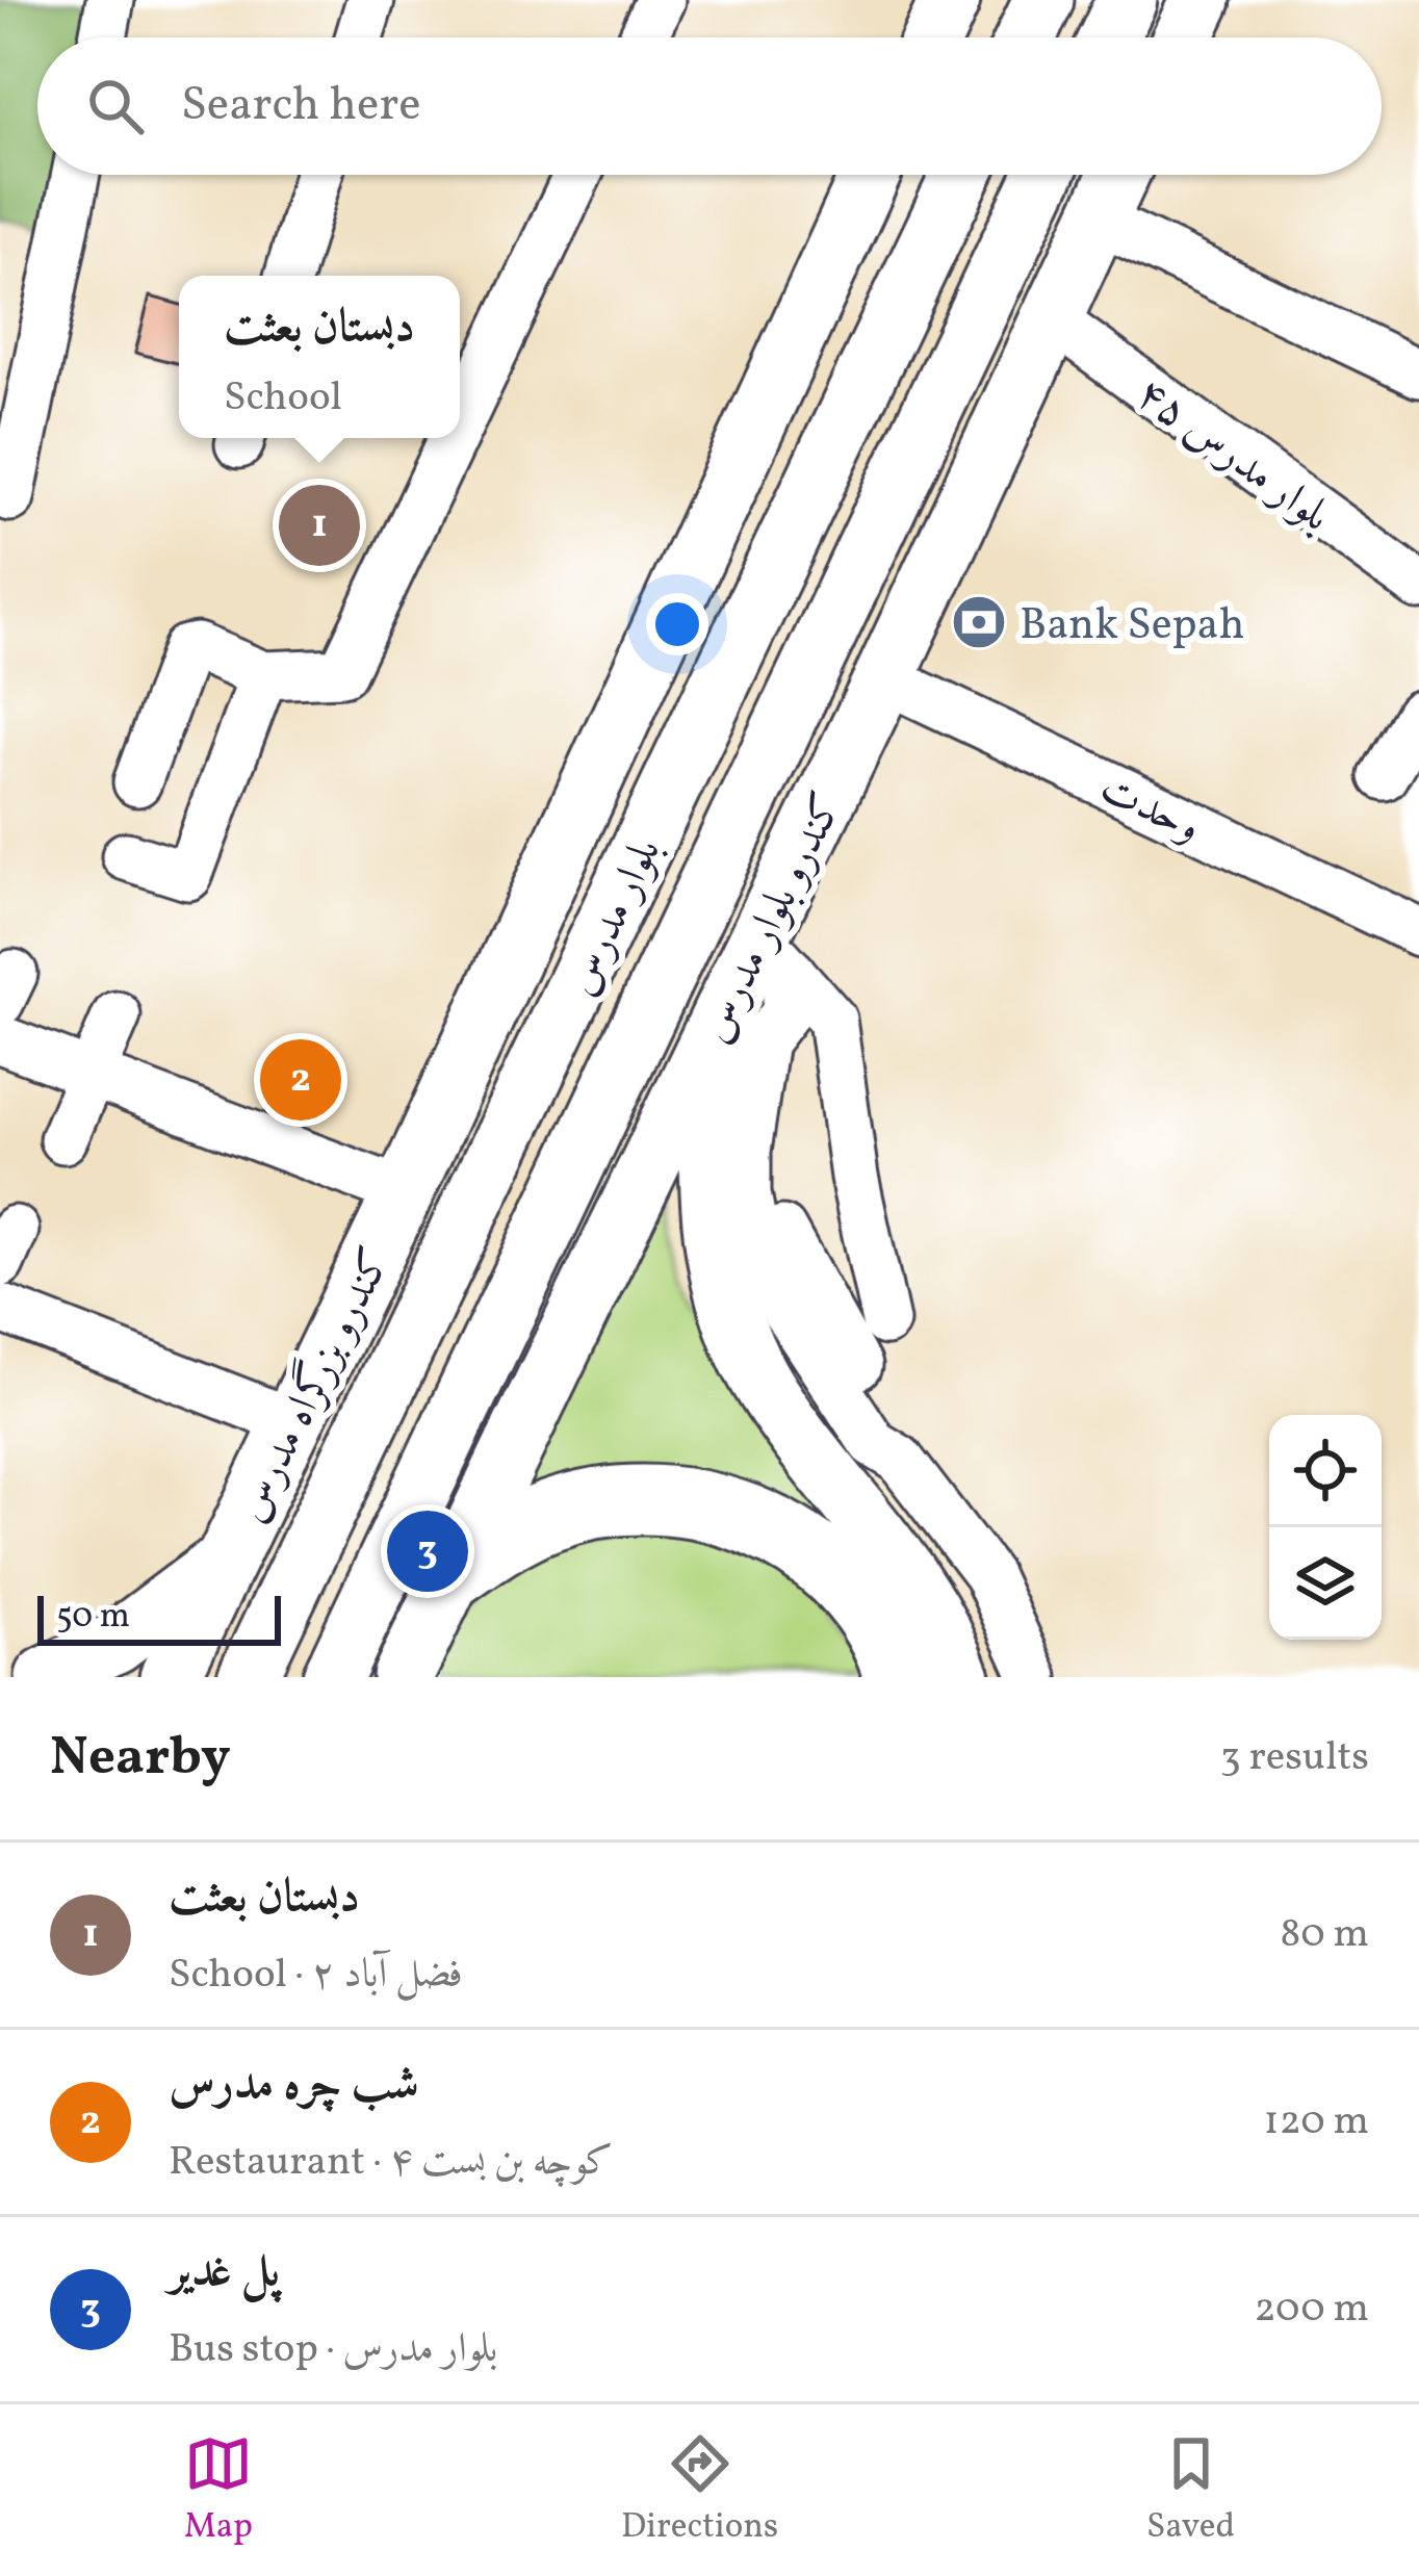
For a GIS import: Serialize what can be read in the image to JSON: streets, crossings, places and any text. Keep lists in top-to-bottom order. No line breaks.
{"streets":{"main road":["بلوار مدرس","کندرو بلوار مدرس","کندرو بزرگراه مدرس"],"street":["۴۵ بلوار مدرس","وحدت"]},"crossings":[["۴۵ بلوار مدرس","کندرو بلوار مدرس"],["وحدت","کندرو بلوار مدرس"]],"places":{"bank":["Bank Sepah"]},"scale_bar":"50 m","page":{"search":"Search here","popup":["دبستان بعثت","School"],"pins":["1","2","3"],"scale":"50 m","heading":["Nearby","3 results"],"list":[{"mark":"1","name":"دبستان بعثت","note":"School · فضل آباد ۲","value":"80 m"},{"mark":"2","name":"شب چره مدرس","note":"Restaurant · کوچه بن بست ۴","value":"120 m"},{"mark":"3","name":"پل غدیر","note":"Bus stop · بلوار مدرس","value":"200 m"}],"nav":["Map","Directions","Saved"]}}
